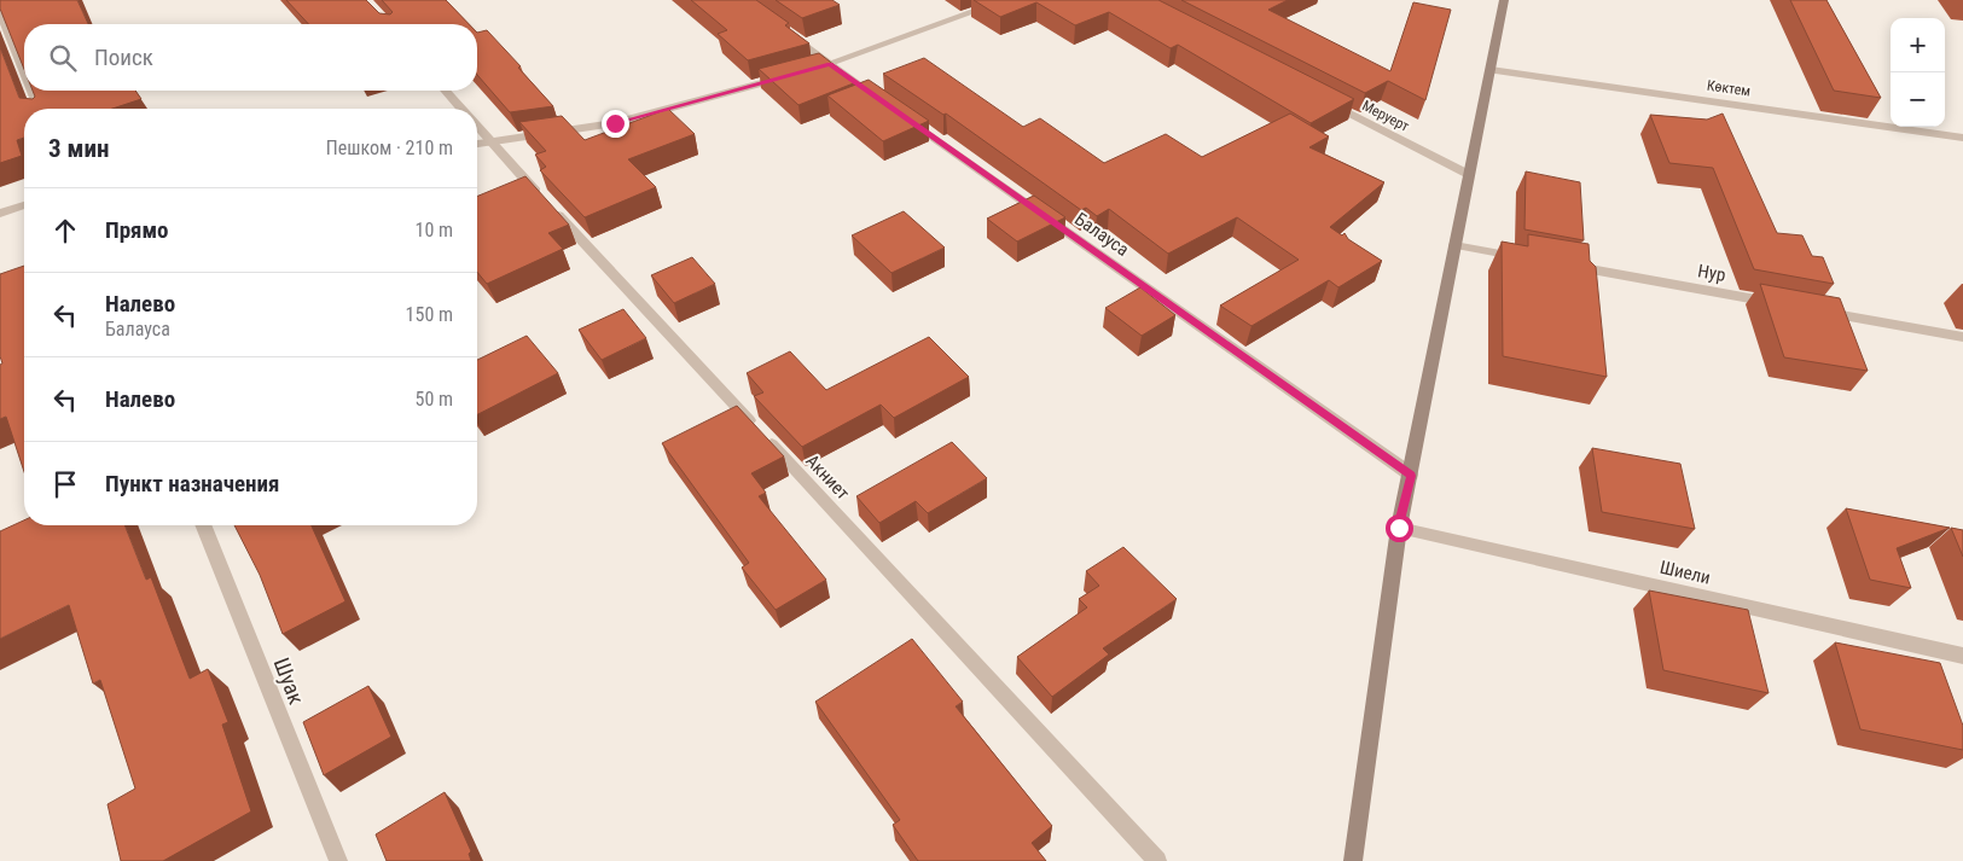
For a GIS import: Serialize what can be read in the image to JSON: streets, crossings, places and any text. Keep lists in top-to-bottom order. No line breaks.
{"streets":{"street":["Көктем","Меруерт","Балауса","Нур","Акниет","Шиели","Шуак"]},"page":{"map_buttons":["+","−"],"search":"Поиск","heading":["3 мин","Пешком · 210 m"],"list":[["Прямо","10 m"],["Налево","Балауса","150 m"],["Налево","50 m"],"Пункт назначения"]}}
